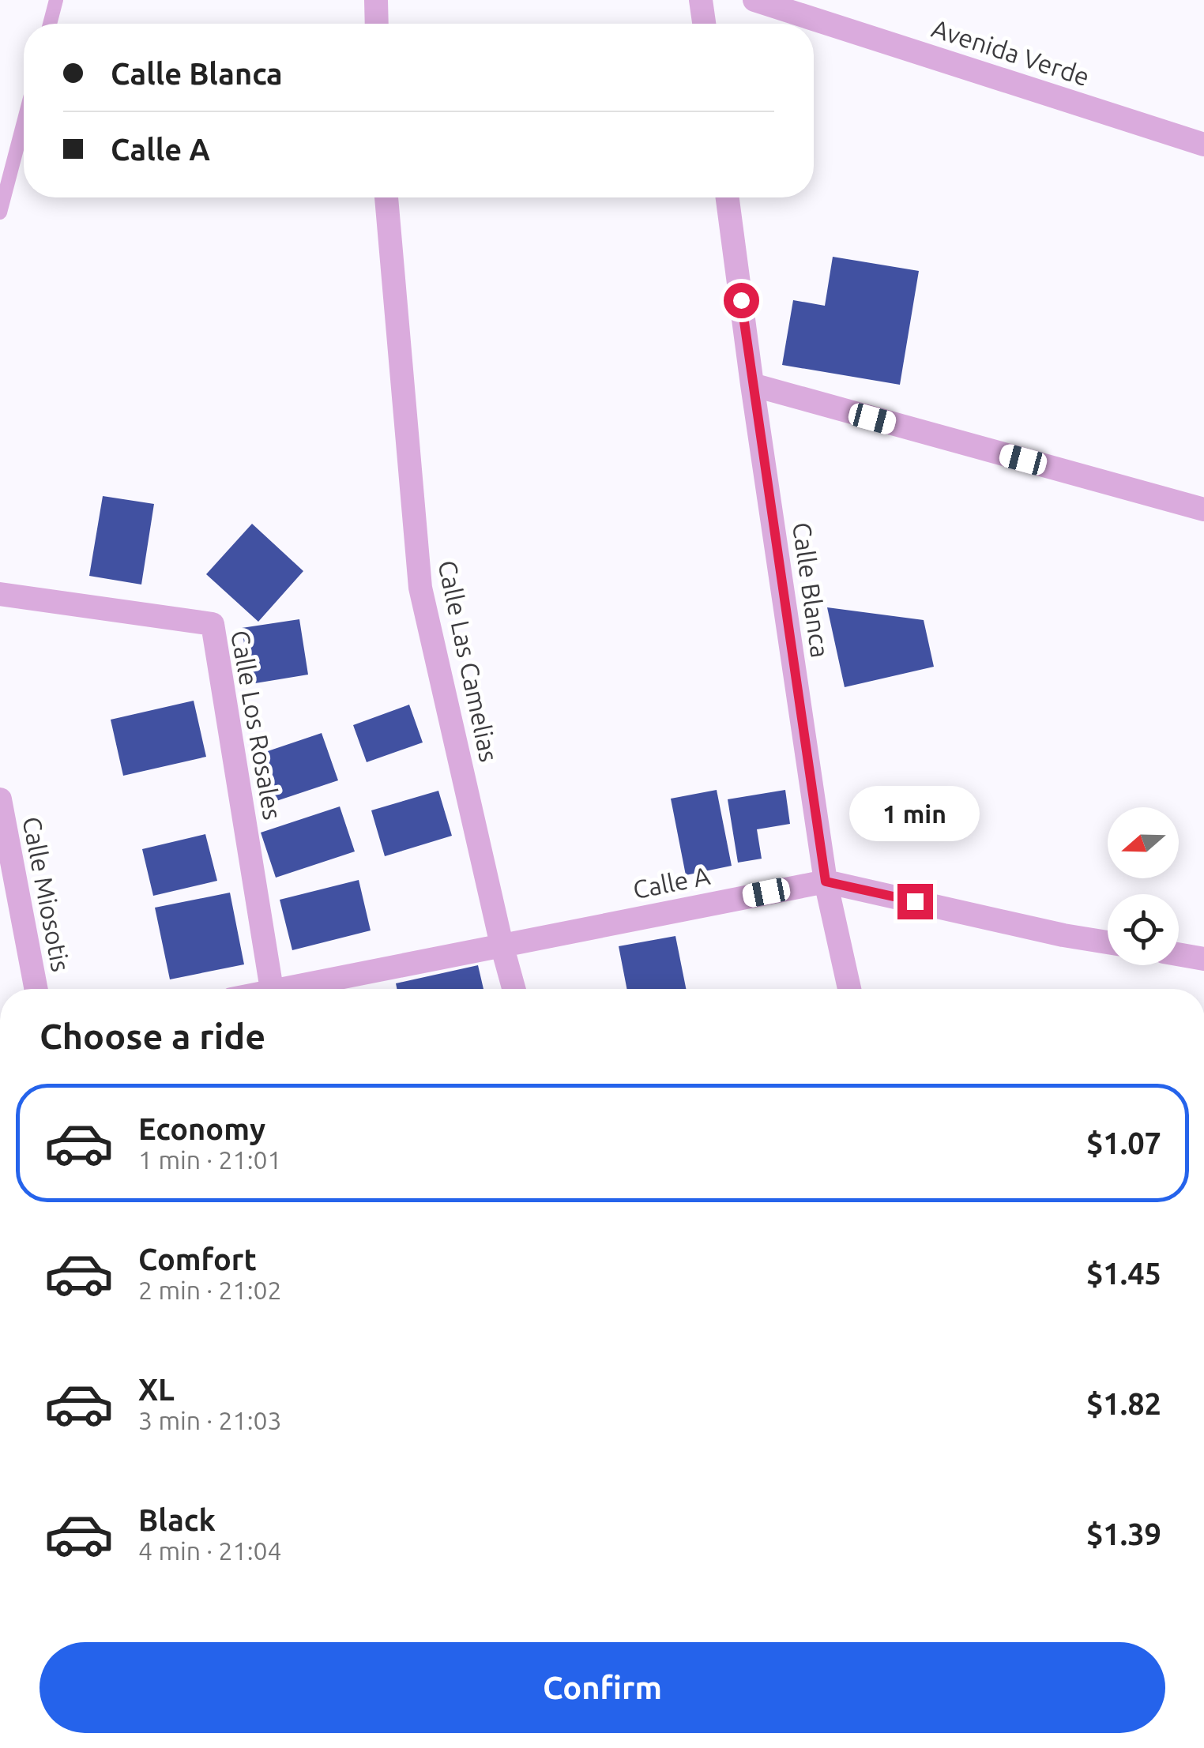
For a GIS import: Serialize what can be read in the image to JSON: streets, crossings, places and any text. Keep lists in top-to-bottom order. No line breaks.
{"streets":{"street":["Avenida Verde","Calle Blanca","Calle Las Camelias","Calle Los Rosales","Calle A","Calle Miosotis"]},"crossings":[["Calle Blanca","Calle A"],["Calle Las Camelias","Calle A"]],"north":"left","page":{"banner":["Calle Blanca","Calle A"],"bubble":"1 min","heading":"Choose a ride","list":[{"name":"Economy","note":"1 min · 21:01","value":"$1.07"},{"name":"Comfort","note":"2 min · 21:02","value":"$1.45"},{"name":"XL","note":"3 min · 21:03","value":"$1.82"},{"name":"Black","note":"4 min · 21:04","value":"$1.39"}],"buttons":"Confirm"}}
